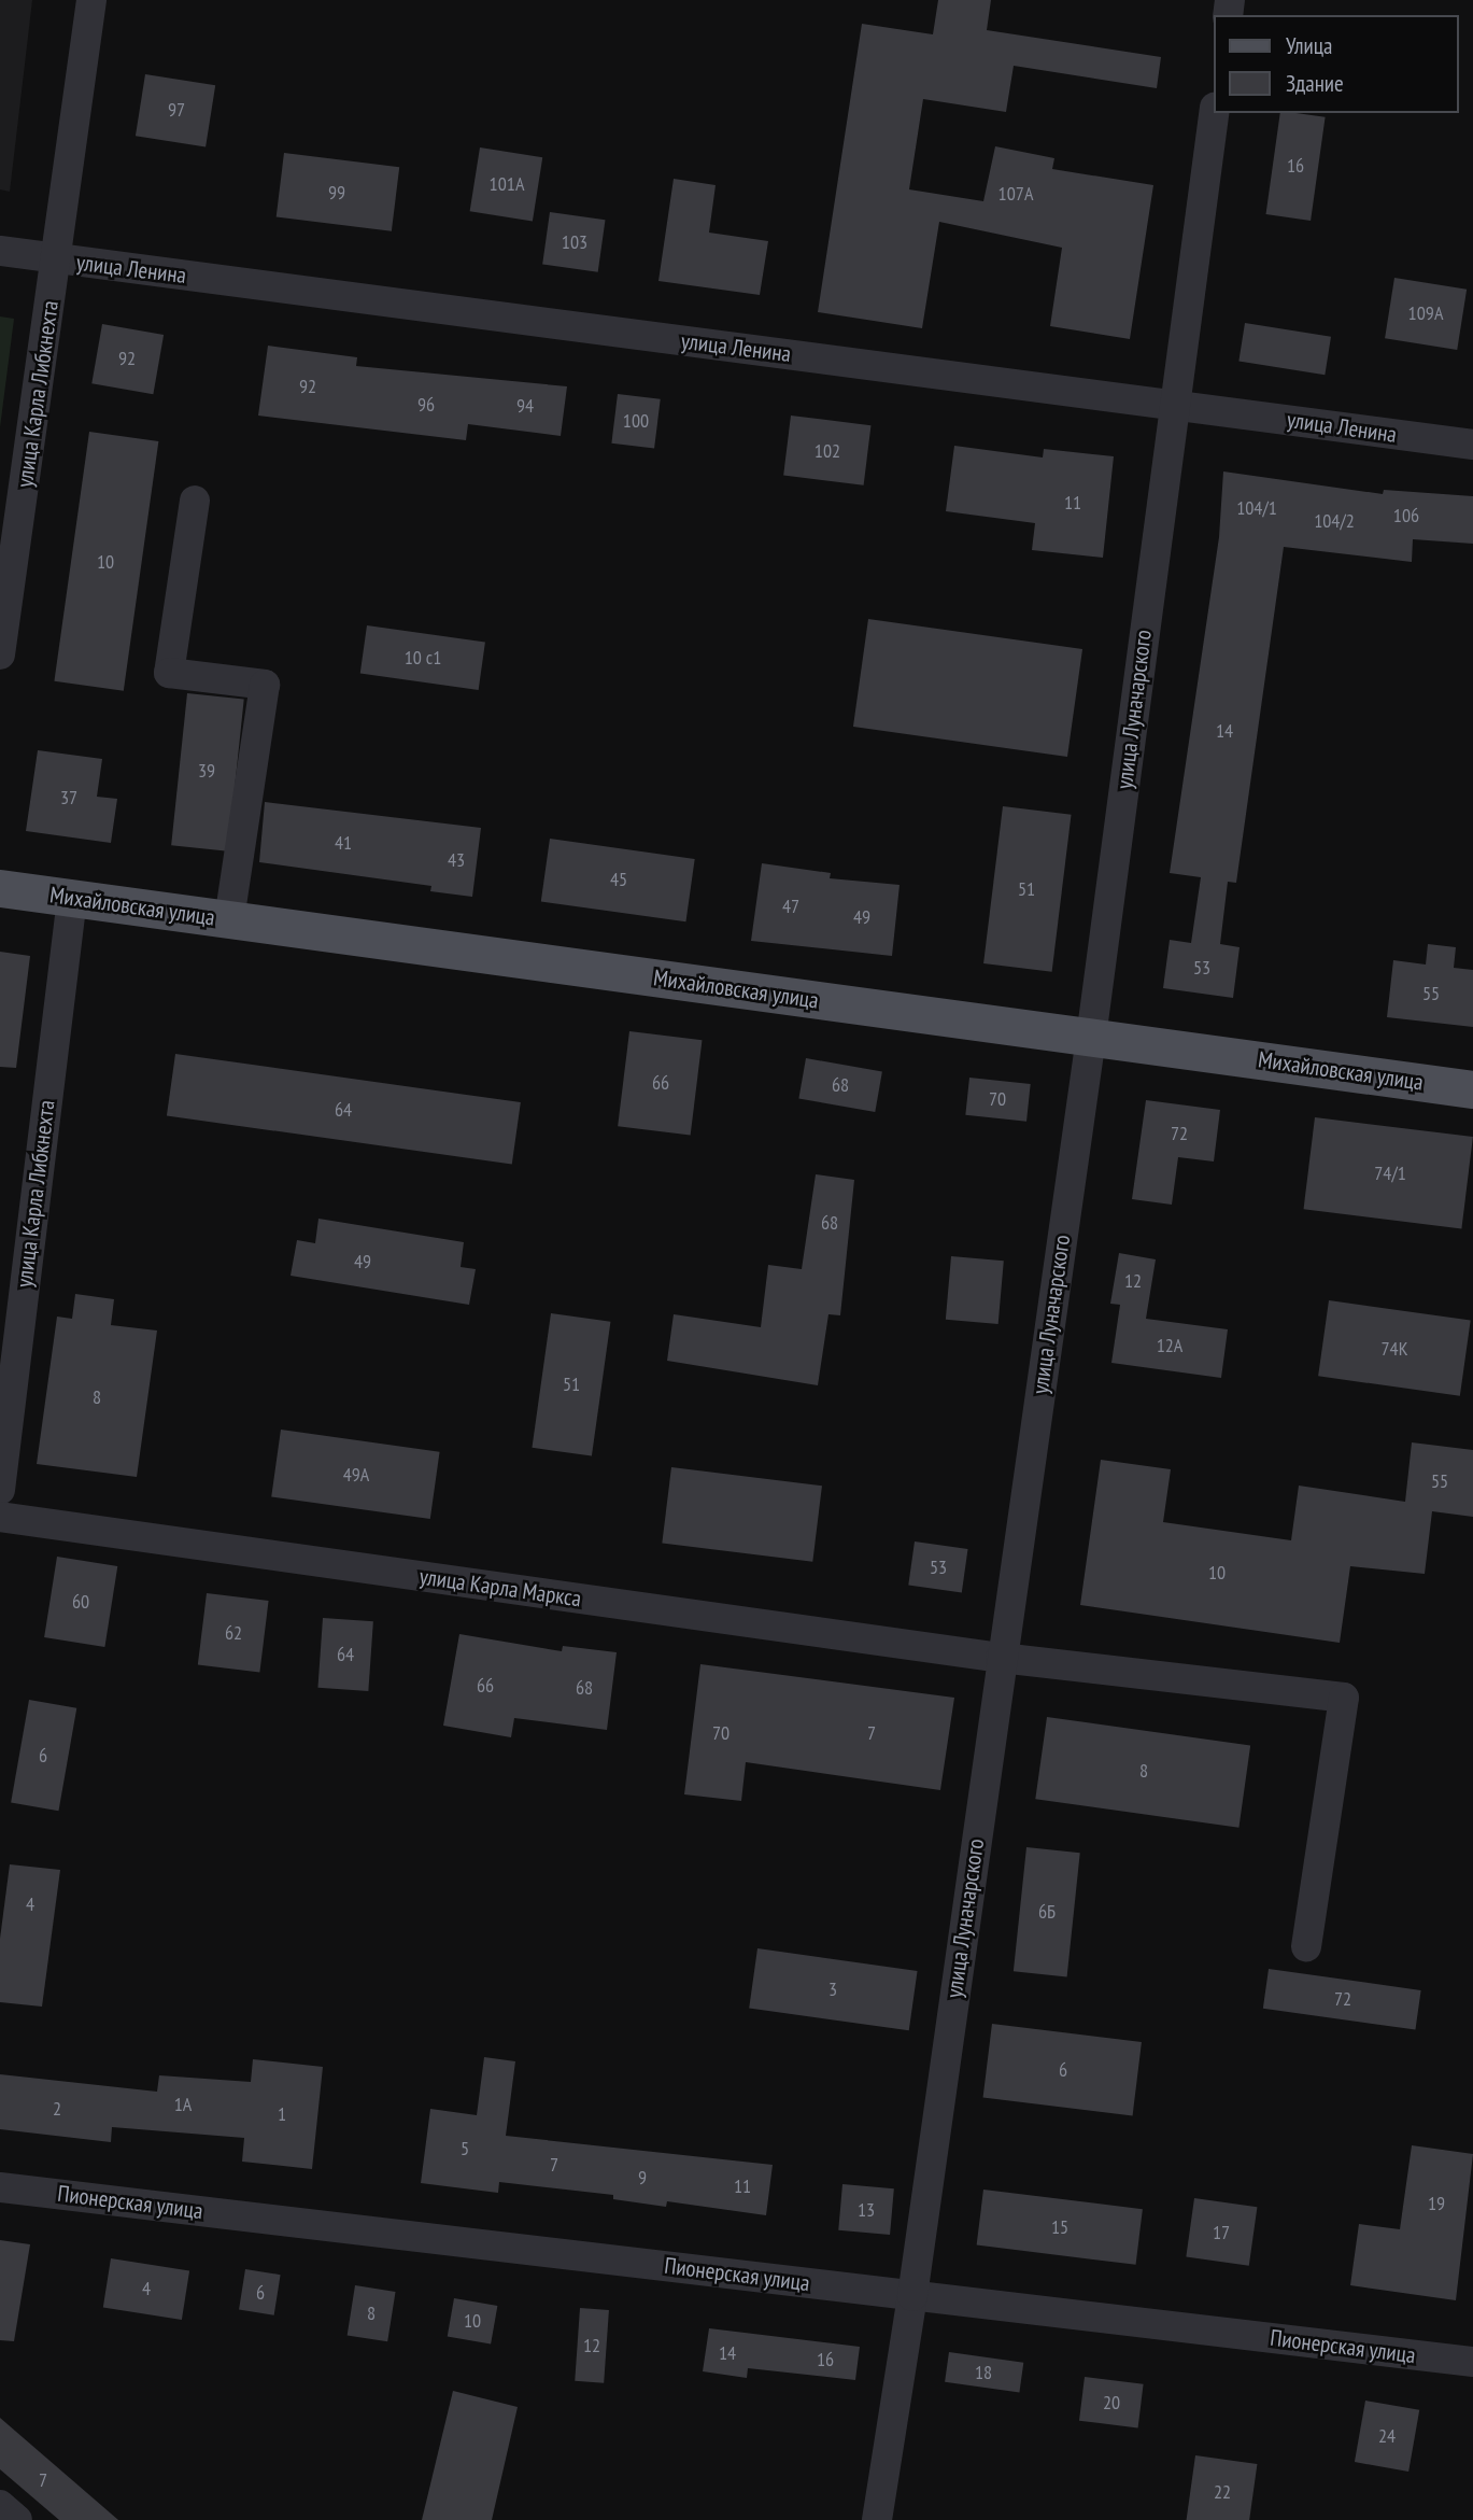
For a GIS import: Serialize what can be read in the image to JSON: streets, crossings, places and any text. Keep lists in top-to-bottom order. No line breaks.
{"streets":{"main road":["Михайловская улица"],"street":["улица Ленина","улица Карла Либкнехта","улица Луначарского","улица Карла Маркса","Пионерская улица"]},"crossings":[["улица Ленина","улица Карла Либкнехта"],["улица Ленина","улица Луначарского"],["улица Карла Либкнехта","Михайловская улица"],["улица Луначарского","Михайловская улица"],["улица Луначарского","улица Карла Маркса"],["улица Луначарского","Пионерская улица"]],"house_numbers":["97","16","101А","99","107А","103","109А","92","92","96","94","100","102","11","104/1","106","104/2","10","10 с1","14","39","37","41","43","45","51","47","49","53","55","66","68","70","64","72","74/1","68","49","12","12А","74К","51","8","49А","55","53","10","60","62","64","66","68","70","7","6","8","4","6Б","3","72","6","1А","2","1","5","7","9","11","19","13","15","17","4","6","8","10","12","14","16","18","20","24","7","22"],"legend":["Улица","Здание"]}
